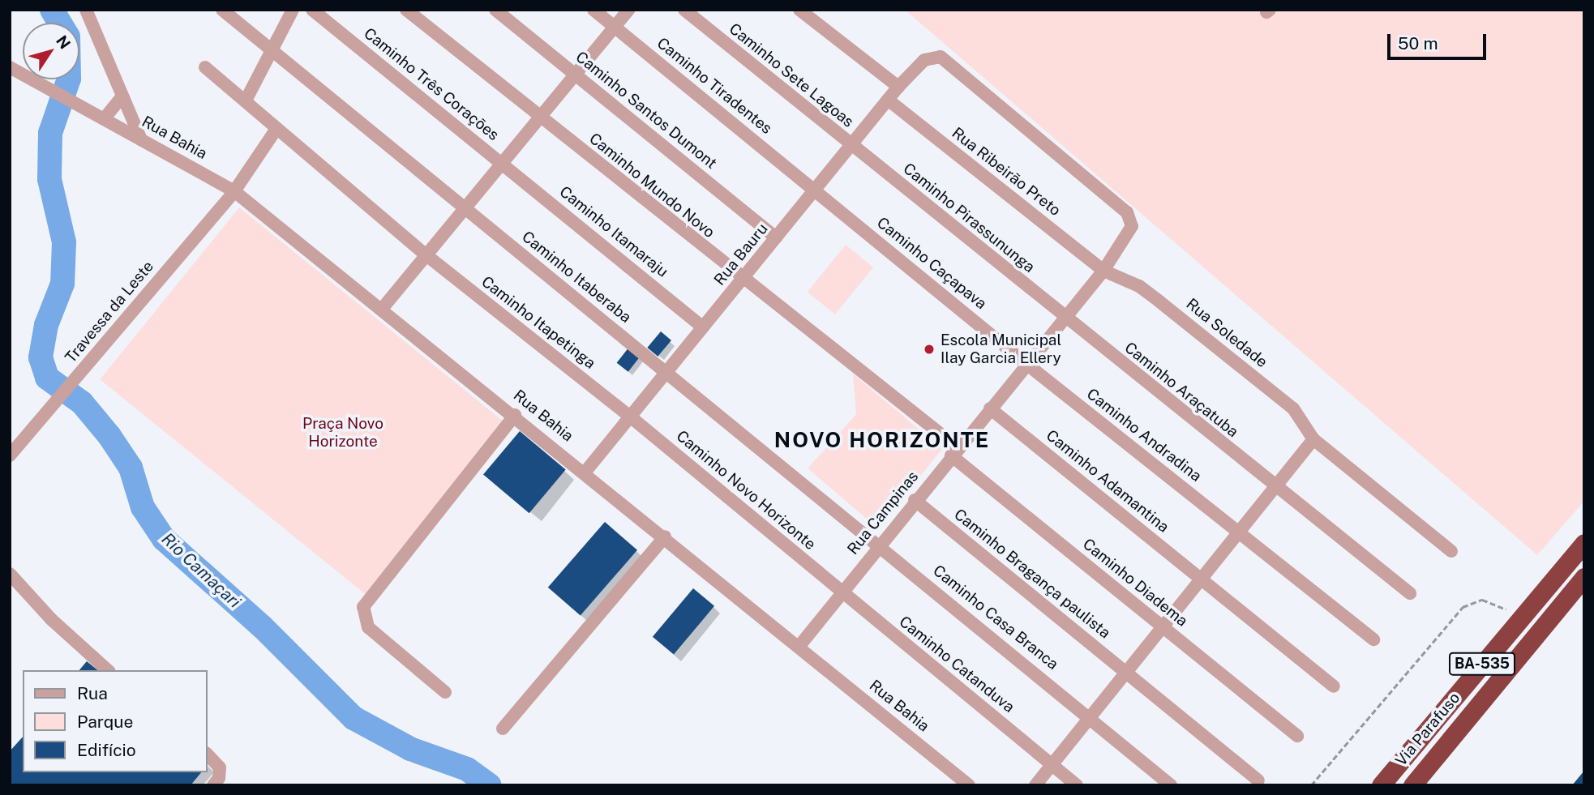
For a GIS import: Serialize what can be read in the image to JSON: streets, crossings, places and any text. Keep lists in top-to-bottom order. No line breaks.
{"streets":{"highway":["BA-535","Via Parafuso"],"street":["Caminho Sete Lagoas","Caminho Três Corações","Caminho Tiradentes","Caminho Santos Dumont","Rua Bahia","Rua Ribeirão Preto","Caminho Mundo Novo","Caminho Pirassununga","Caminho Itamaraju","Rua Bauru","Caminho Caçapava","Caminho Itaberaba","Travessa da Leste","Caminho Itapetinga","Rua Soledade","Caminho Araçatuba","Caminho Andradina","Caminho Adamantina","Caminho Novo Horizonte","Rua Campinas","Caminho Bragança paulista","Caminho Diadema","Caminho Casa Branca","Caminho Catanduva"]},"crossings":[["Caminho Sete Lagoas","Caminho Pirassununga"],["Caminho Sete Lagoas","Rua Bauru"],["Caminho Três Corações","Caminho Itamaraju"],["Caminho Tiradentes","Rua Bauru"],["Caminho Tiradentes","Caminho Caçapava"],["Caminho Santos Dumont","Rua Bauru"],["Rua Bahia","Rua Bauru"],["Rua Bahia","Travessa da Leste"],["Rua Bahia","Rua Campinas"],["Rua Ribeirão Preto","Rua Bauru"],["Rua Ribeirão Preto","Rua Soledade"],["Rua Ribeirão Preto","Rua Campinas"],["Caminho Mundo Novo","Rua Bauru"],["Caminho Mundo Novo","Rua Campinas"],["Caminho Mundo Novo","Caminho Diadema"],["Caminho Pirassununga","Rua Bauru"],["Caminho Pirassununga","Caminho Araçatuba"],["Caminho Pirassununga","Rua Campinas"],["Caminho Itamaraju","Rua Bauru"],["Rua Bauru","Caminho Caçapava"],["Rua Bauru","Caminho Itaberaba"],["Rua Bauru","Caminho Itapetinga"],["Rua Bauru","Caminho Novo Horizonte"],["Rua Bauru","Rua Campinas"],["Caminho Caçapava","Caminho Andradina"],["Caminho Caçapava","Rua Campinas"],["Caminho Itaberaba","Rua Campinas"],["Caminho Itaberaba","Caminho Casa Branca"],["Travessa da Leste","Caminho Itapetinga"],["Caminho Itapetinga","Caminho Novo Horizonte"],["Rua Soledade","Rua Campinas"],["Caminho Araçatuba","Rua Campinas"],["Caminho Andradina","Rua Campinas"],["Caminho Adamantina","Rua Campinas"],["Caminho Novo Horizonte","Rua Campinas"],["Caminho Novo Horizonte","Caminho Catanduva"],["Rua Campinas","Caminho Bragança paulista"],["Rua Campinas","Caminho Diadema"],["Rua Campinas","Caminho Casa Branca"],["Rua Campinas","Caminho Catanduva"]],"districts":["NOVO HORIZONTE"],"water":["Rio Camaçari"],"parks":["Praça Novo Horizonte"],"places":["Escola Municipal Ilay Garcia Ellery"],"legend":["Rua","Parque","Edifício"],"scale_bar":"50 m","north":"top right"}
